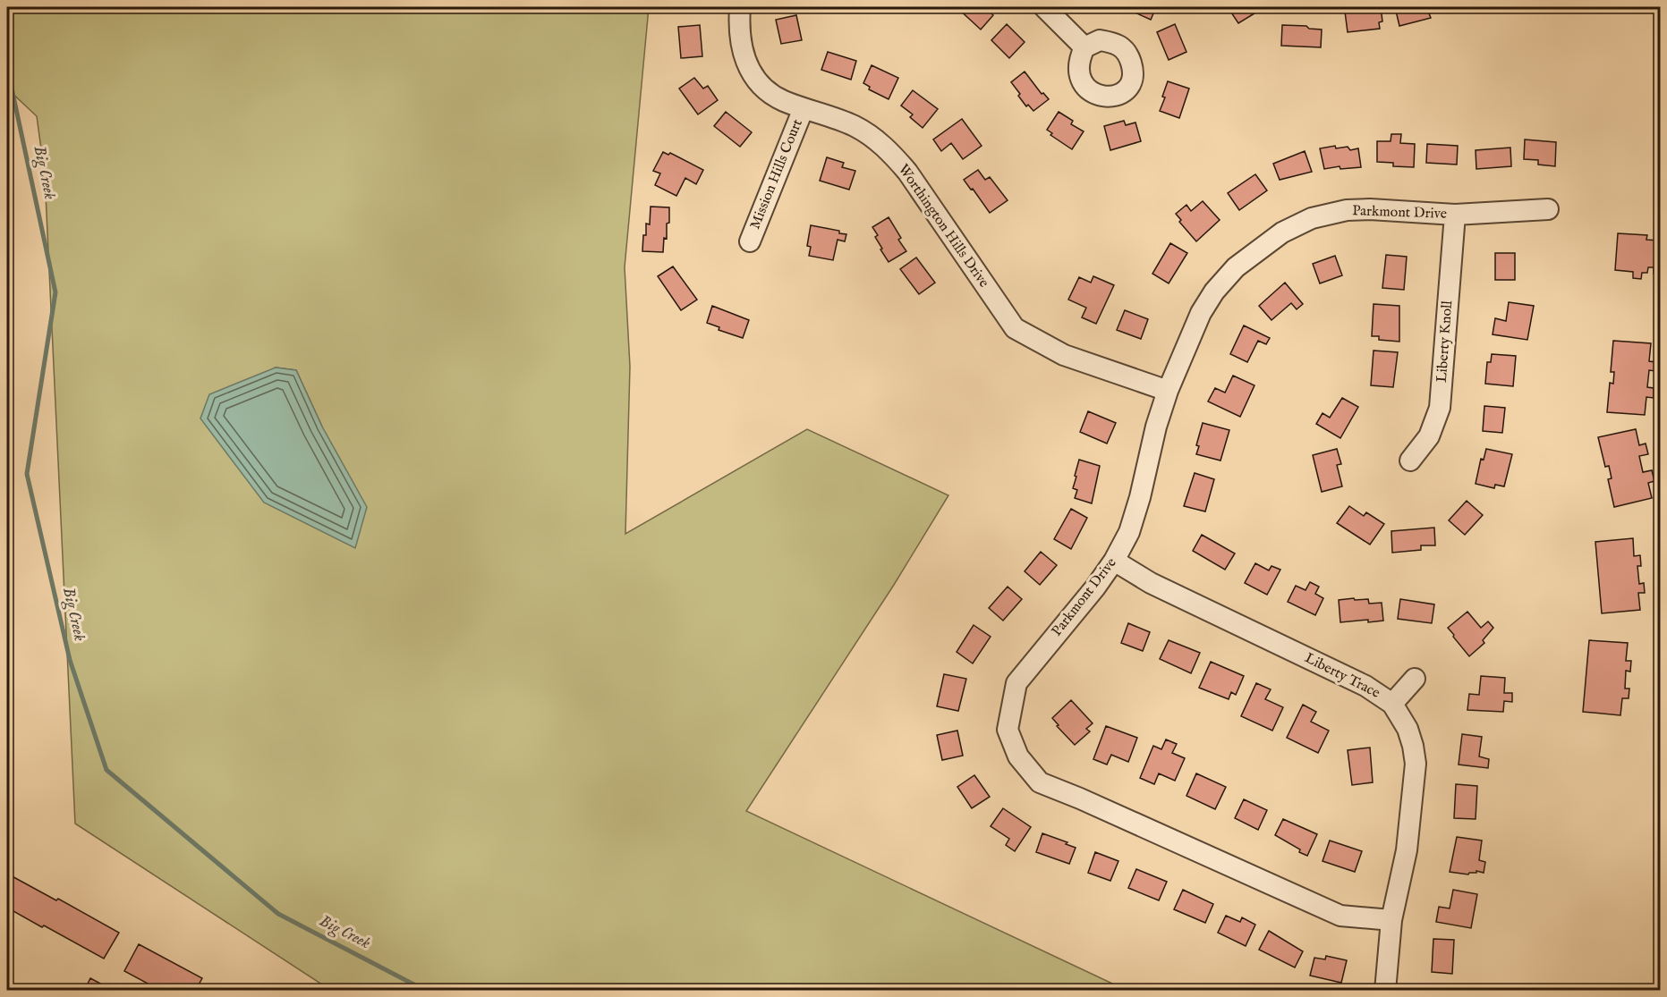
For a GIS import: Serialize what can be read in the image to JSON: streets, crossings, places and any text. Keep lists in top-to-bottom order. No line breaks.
{"streets":{"street":["Mission Hills Court","Parkmont Drive","Worthington Hills Drive","Liberty Knoll","Liberty Trace"]},"crossings":[["Mission Hills Court","Worthington Hills Drive"],["Parkmont Drive","Worthington Hills Drive"],["Parkmont Drive","Liberty Knoll"],["Parkmont Drive","Liberty Trace"]],"water":["Big Creek"]}
